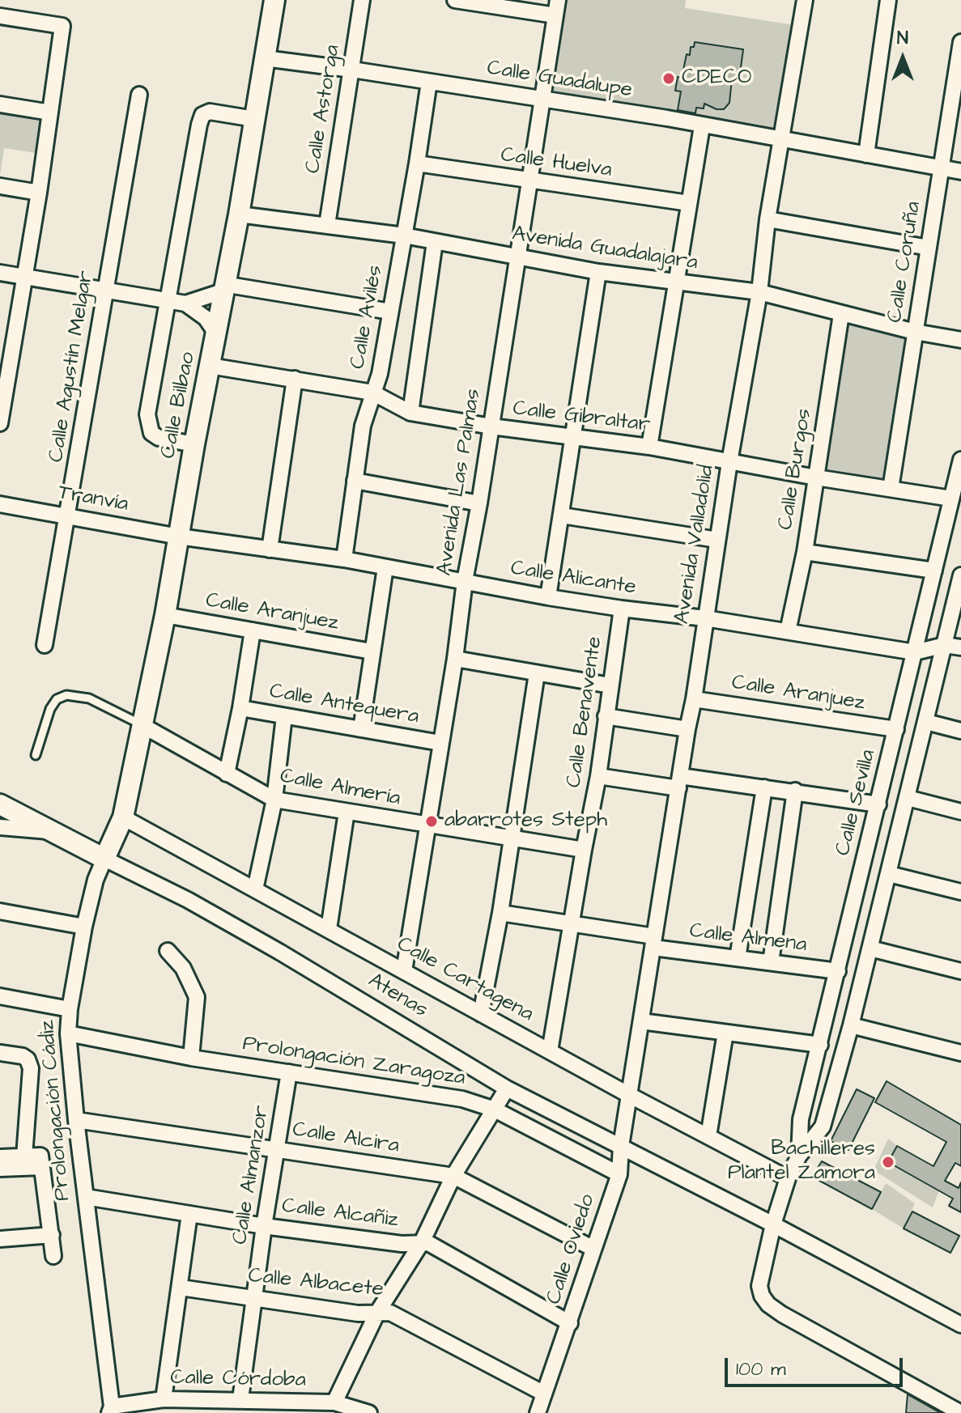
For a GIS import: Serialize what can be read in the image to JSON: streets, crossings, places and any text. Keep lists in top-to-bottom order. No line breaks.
{"streets":{"street":["Calle Guadalupe","Calle Astorga","Calle Huelva","Avenida Guadalajara","Calle Coruña","Calle Avilés","Calle Agustín Melgar","Calle Bilbao","Calle Gibraltar","Calle Burgos","Avenida Las Palmas","Tranvía","Avenida Valladolid","Calle Alicante","Calle Aranjuez","Calle Antequera","Calle Benavente","Calle Almería","Calle Sevilla","Calle Almena","Calle Cartagena","Atenas","Prolongación Zaragoza","Prolongación Cádiz","Calle Alcira","Calle Almanzor","Calle Alcañiz","Calle Oviedo","Calle Albacete","Calle Córdoba"]},"crossings":[["Calle Guadalupe","Calle Astorga"],["Calle Guadalupe","Calle Coruña"],["Calle Guadalupe","Calle Avilés"],["Calle Guadalupe","Calle Bilbao"],["Calle Guadalupe","Avenida Las Palmas"],["Calle Guadalupe","Avenida Valladolid"],["Calle Astorga","Avenida Guadalajara"],["Calle Huelva","Calle Avilés"],["Calle Huelva","Avenida Las Palmas"],["Avenida Guadalajara","Calle Coruña"],["Avenida Guadalajara","Calle Avilés"],["Avenida Guadalajara","Calle Bilbao"],["Avenida Guadalajara","Calle Burgos"],["Avenida Guadalajara","Avenida Las Palmas"],["Avenida Guadalajara","Avenida Valladolid"],["Calle Coruña","Calle Gibraltar"],["Calle Avilés","Calle Gibraltar"],["Calle Avilés","Calle Alicante"],["Calle Agustín Melgar","Tranvía"],["Calle Bilbao","Calle Gibraltar"],["Calle Bilbao","Tranvía"],["Calle Bilbao","Calle Alicante"],["Calle Bilbao","Calle Aranjuez"],["Calle Bilbao","Calle Almería"],["Calle Bilbao","Calle Cartagena"],["Calle Bilbao","Prolongación Cádiz"],["Calle Gibraltar","Calle Burgos"],["Calle Gibraltar","Avenida Las Palmas"],["Calle Gibraltar","Avenida Valladolid"],["Calle Gibraltar","Calle Sevilla"],["Calle Burgos","Calle Alicante"],["Avenida Las Palmas","Calle Alicante"],["Avenida Las Palmas","Calle Antequera"],["Avenida Las Palmas","Calle Almería"],["Avenida Las Palmas","Calle Cartagena"],["Tranvía","Calle Alicante"],["Avenida Valladolid","Calle Alicante"],["Avenida Valladolid","Calle Aranjuez"],["Avenida Valladolid","Calle Almena"],["Avenida Valladolid","Calle Cartagena"],["Avenida Valladolid","Calle Oviedo"],["Calle Alicante","Calle Benavente"],["Calle Alicante","Calle Sevilla"],["Calle Aranjuez","Calle Sevilla"],["Calle Benavente","Calle Almería"],["Calle Benavente","Calle Almena"],["Calle Benavente","Calle Cartagena"],["Calle Sevilla","Calle Almena"],["Calle Sevilla","Calle Cartagena"],["Calle Sevilla","Atenas"],["Calle Cartagena","Prolongación Cádiz"],["Calle Cartagena","Calle Oviedo"],["Atenas","Prolongación Cádiz"],["Atenas","Calle Oviedo"],["Prolongación Zaragoza","Prolongación Cádiz"],["Prolongación Zaragoza","Calle Almanzor"],["Prolongación Zaragoza","Calle Oviedo"],["Prolongación Cádiz","Calle Alcira"],["Prolongación Cádiz","Calle Alcañiz"],["Prolongación Cádiz","Calle Córdoba"],["Calle Alcira","Calle Almanzor"],["Calle Alcira","Calle Oviedo"],["Calle Almanzor","Calle Alcañiz"],["Calle Almanzor","Calle Albacete"],["Calle Almanzor","Calle Córdoba"],["Calle Alcañiz","Calle Oviedo"],["Calle Oviedo","Calle Albacete"]],"places":["CDECO","abarrotes Steph","Bachilleres Plantel Zamora"],"scale_bar":"100 m","north":"top"}
